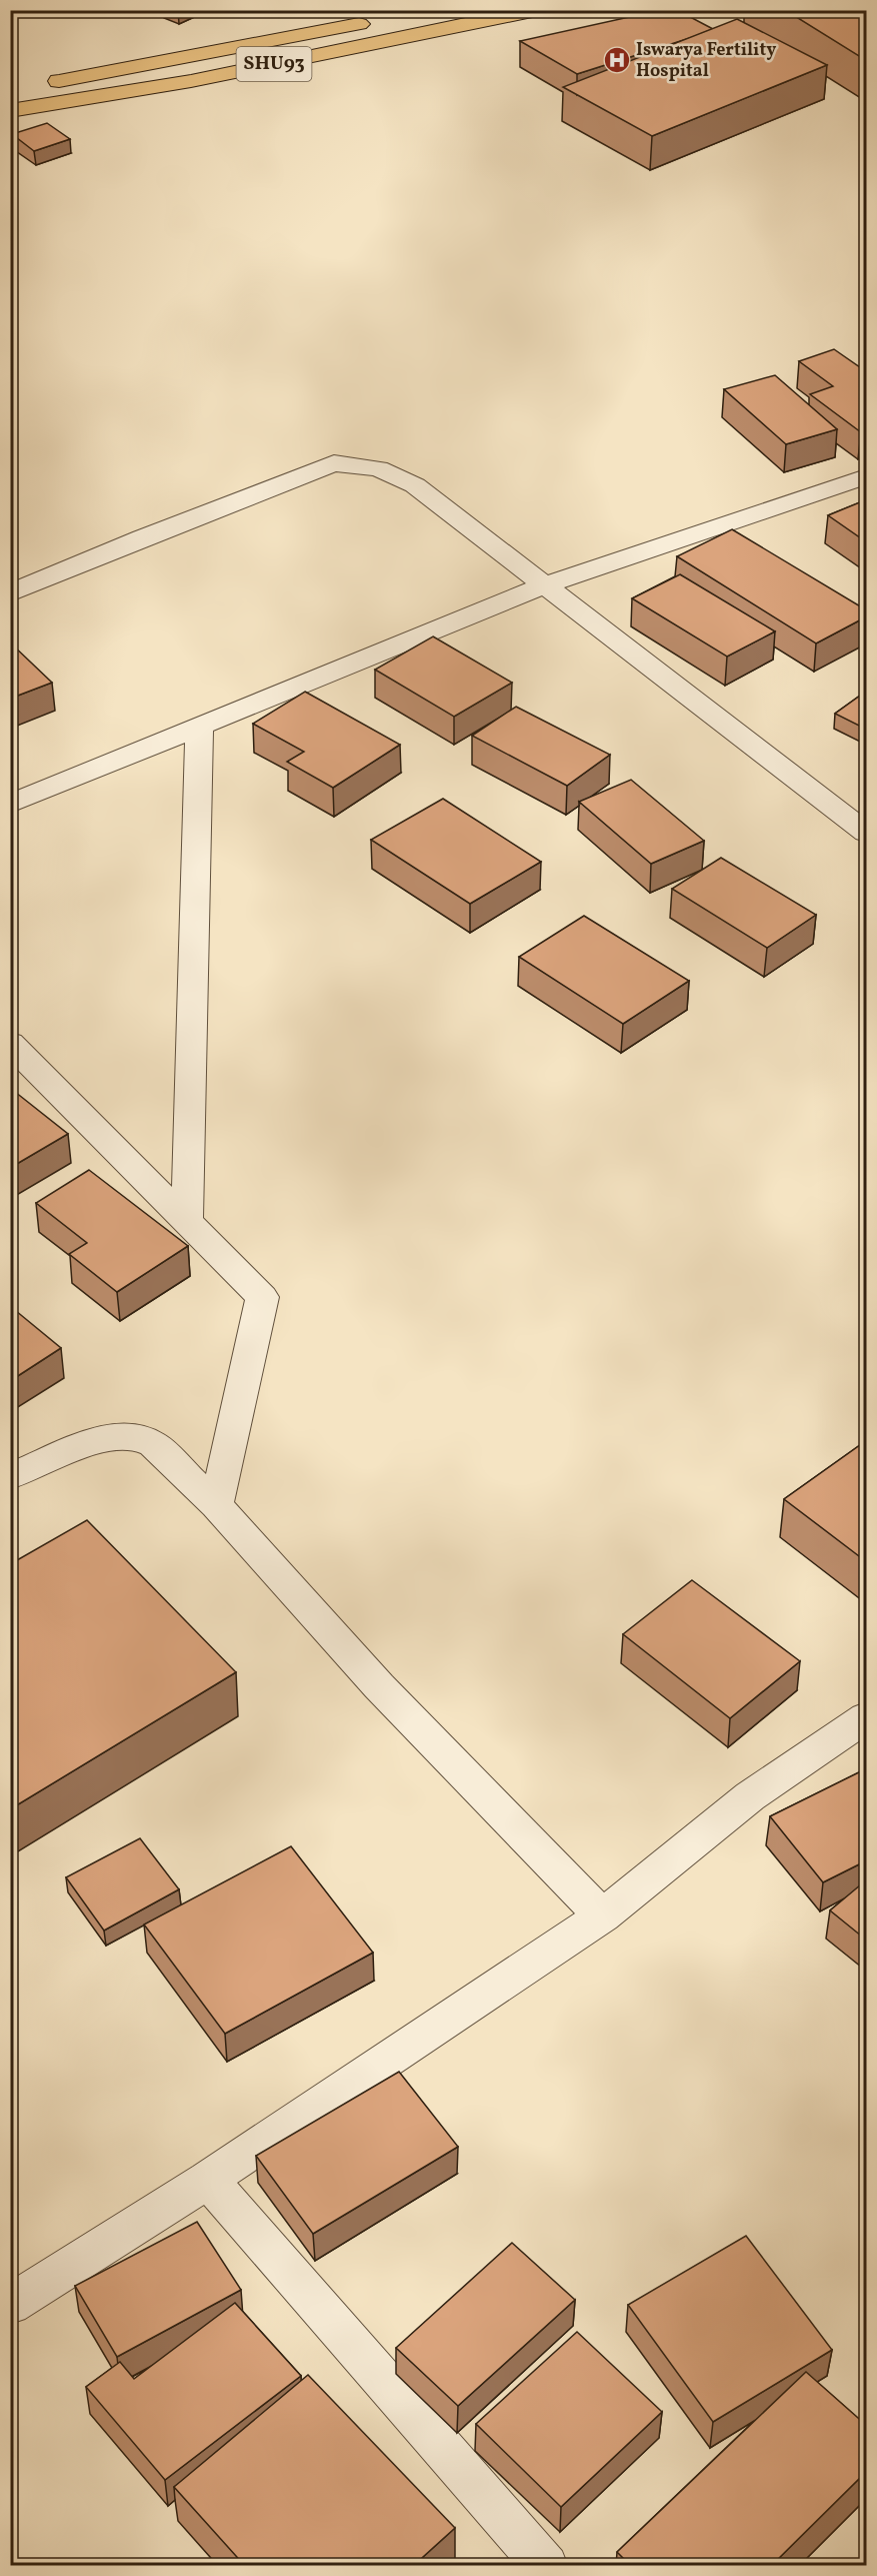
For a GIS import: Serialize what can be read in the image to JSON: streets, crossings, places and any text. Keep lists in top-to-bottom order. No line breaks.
{"streets":{"main road":["SHU93"]},"places":{"hospital":["Iswarya Fertility Hospital"]}}
